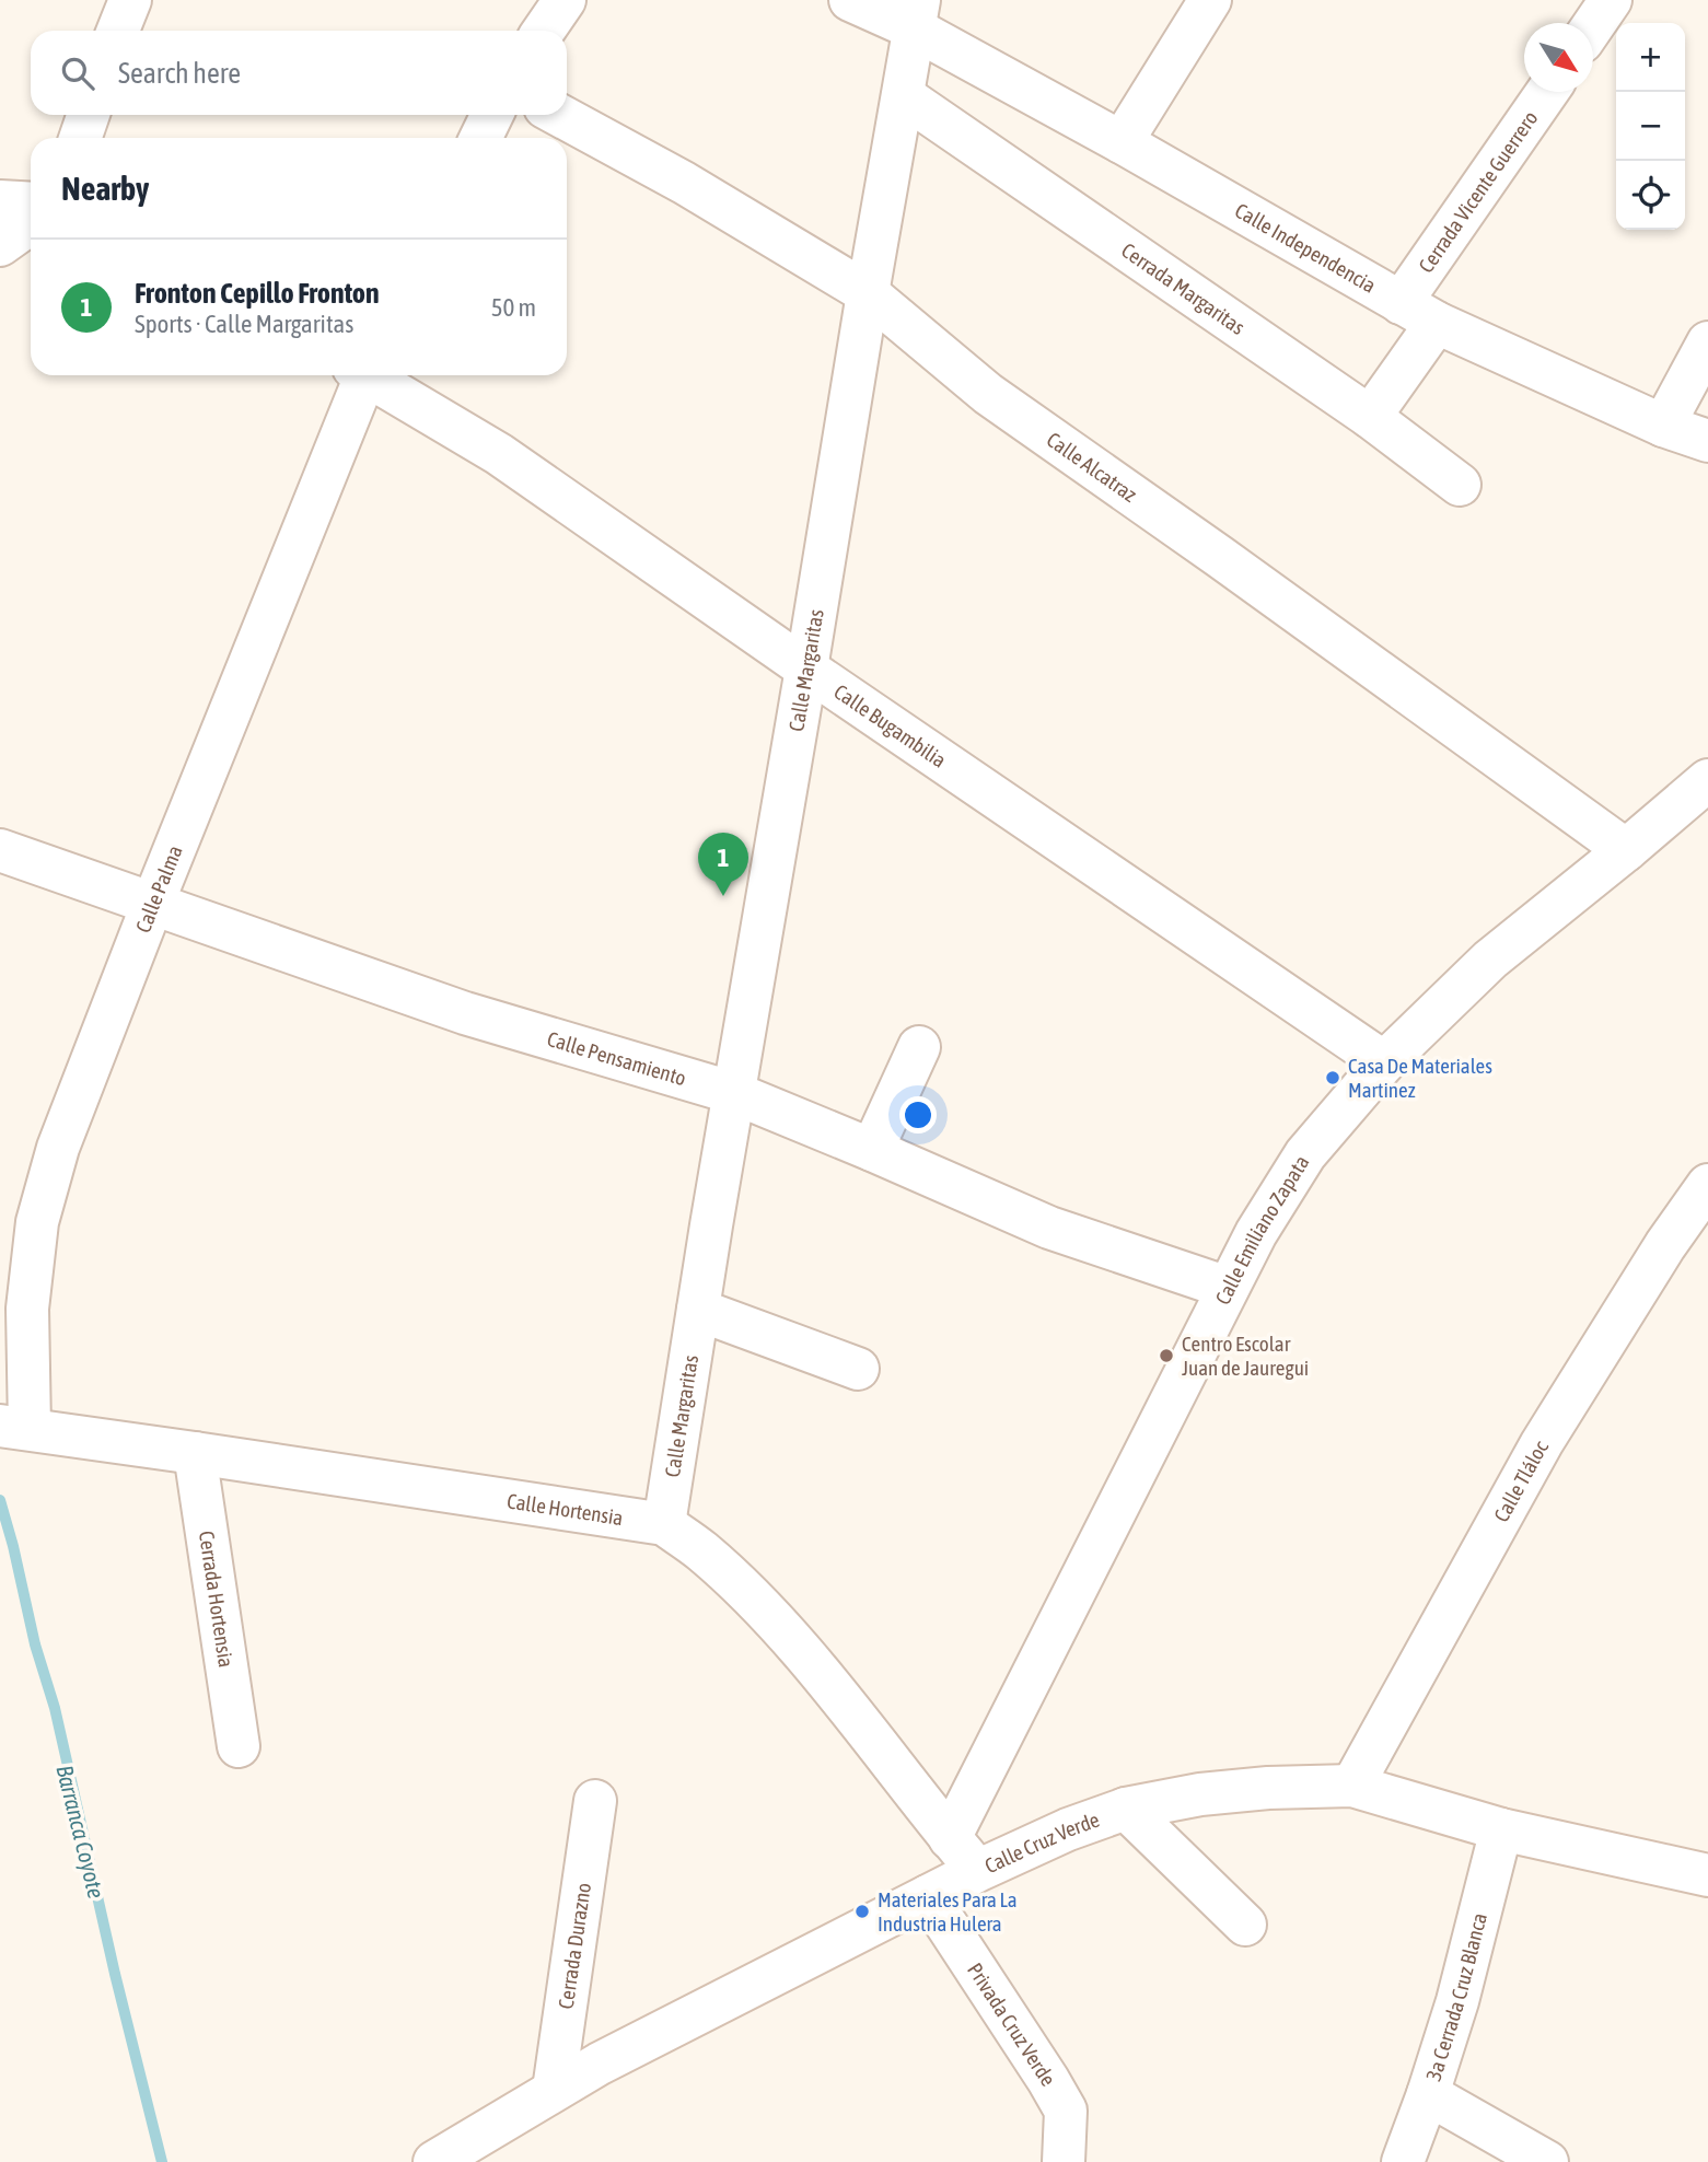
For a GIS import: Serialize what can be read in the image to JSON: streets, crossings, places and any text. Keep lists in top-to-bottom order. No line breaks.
{"streets":{"street":["Cerrada Vicente Guerrero","Calle Independencia","Cerrada Margaritas","Calle Alcatraz","Calle Margaritas","Calle Bugambilia","Calle Palma","Calle Pensamiento","Calle Emiliano Zapata","Calle Tláloc","Calle Hortensia","Cerrada Hortensia","Calle Cruz Verde","Cerrada Durazno","3a Cerrada Cruz Blanca","Privada Cruz Verde"]},"crossings":[["Cerrada Vicente Guerrero","Calle Independencia"],["Calle Independencia","Calle Margaritas"],["Cerrada Margaritas","Calle Margaritas"],["Calle Alcatraz","Calle Margaritas"],["Calle Alcatraz","Calle Emiliano Zapata"],["Calle Margaritas","Calle Bugambilia"],["Calle Margaritas","Calle Pensamiento"],["Calle Margaritas","Calle Hortensia"],["Calle Bugambilia","Calle Emiliano Zapata"],["Calle Palma","Calle Pensamiento"],["Calle Palma","Calle Hortensia"],["Calle Pensamiento","Calle Emiliano Zapata"],["Calle Emiliano Zapata","Calle Hortensia"],["Calle Tláloc","Calle Cruz Verde"],["Calle Hortensia","Cerrada Hortensia"],["Calle Hortensia","Calle Cruz Verde"],["Calle Cruz Verde","Cerrada Durazno"],["Calle Cruz Verde","3a Cerrada Cruz Blanca"],["Calle Cruz Verde","Privada Cruz Verde"]],"water":["Barranca Coyote"],"places":["Casa De Materiales Martinez","Centro Escolar Juan de Jauregui","Materiales Para La Industria Hulera"],"north":"bottom right","page":{"map_buttons":["+","−"],"search":"Search here","heading":"Nearby","list":[{"mark":"1","name":"Fronton Cepillo Fronton","note":"Sports · Calle Margaritas","value":"50 m"}],"pins":"1"}}
